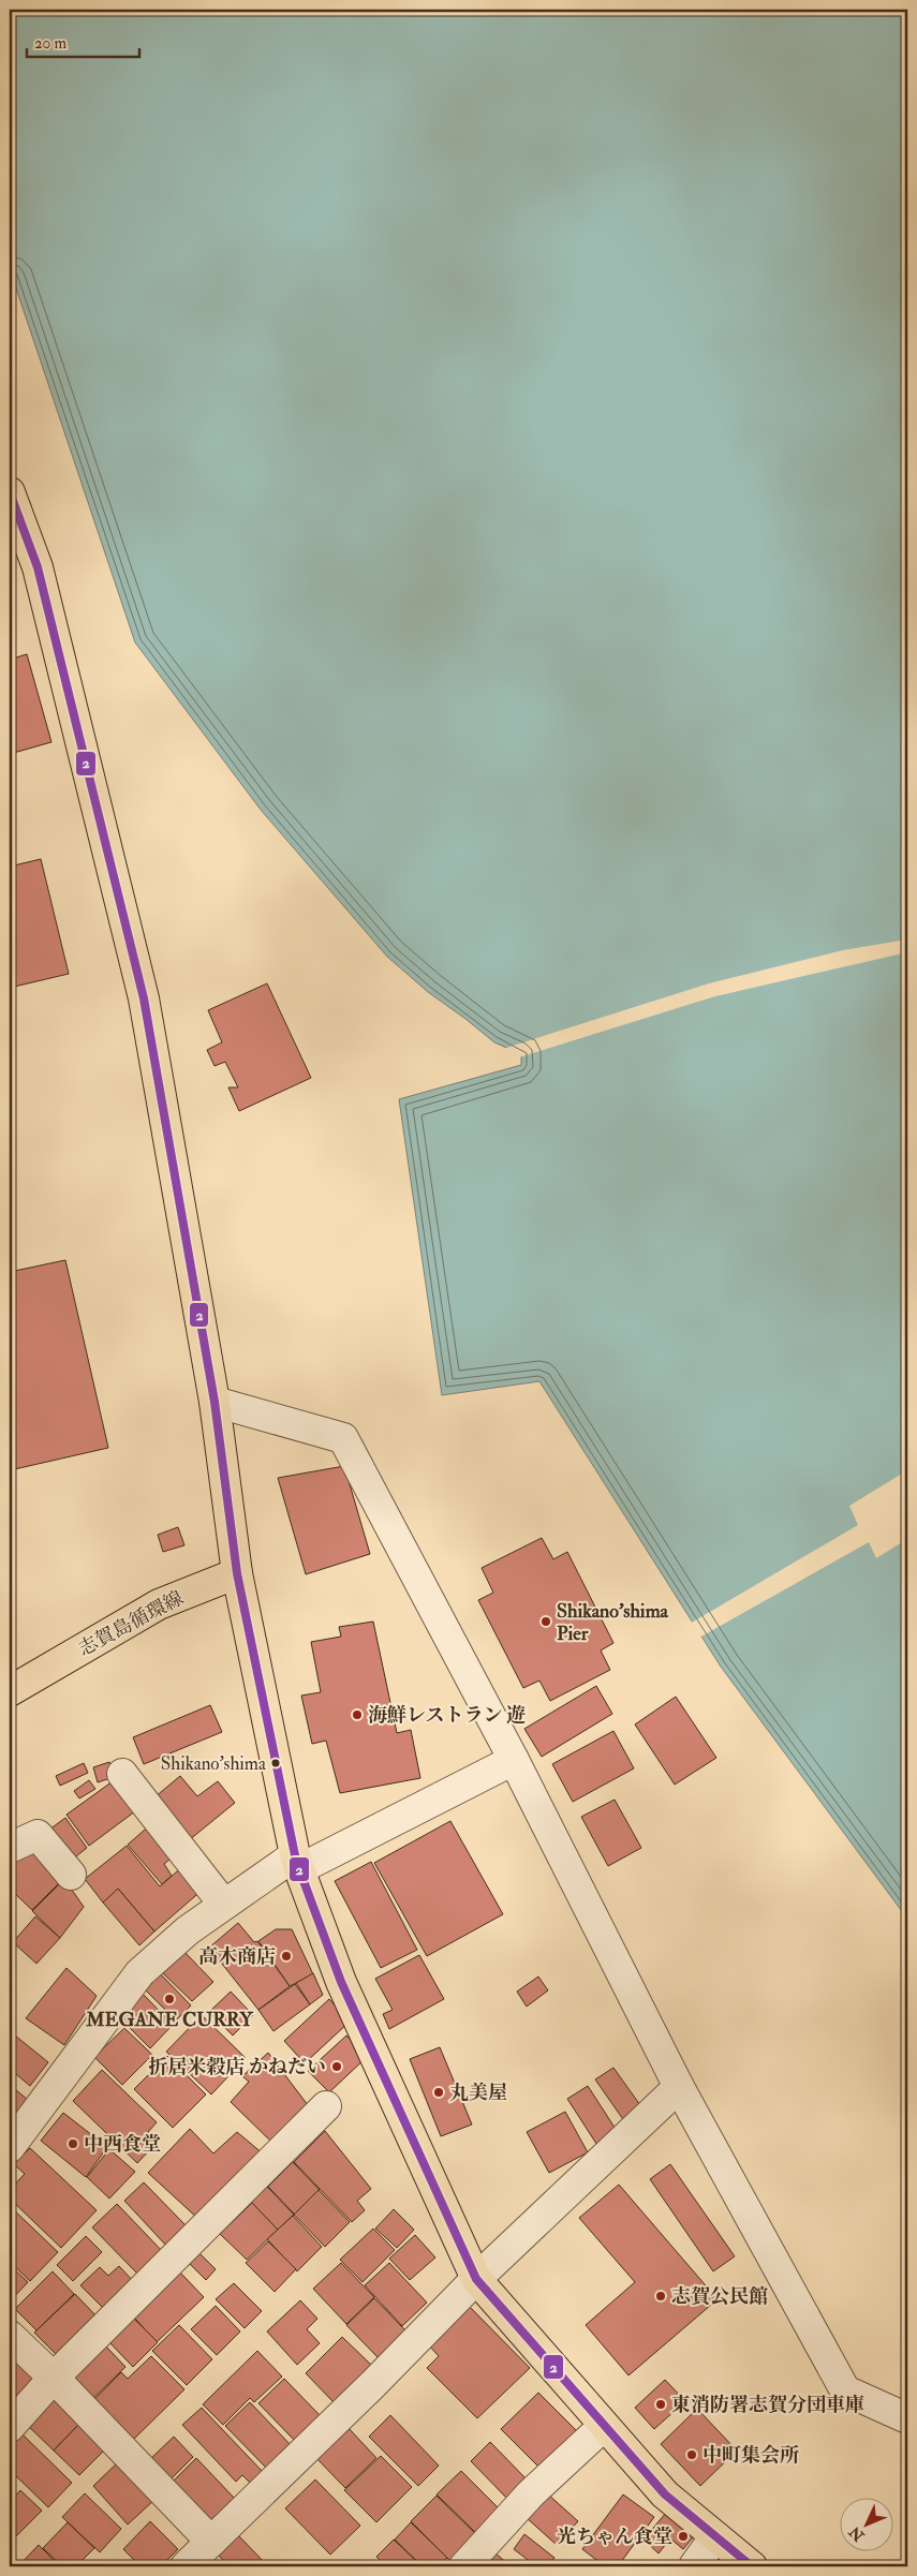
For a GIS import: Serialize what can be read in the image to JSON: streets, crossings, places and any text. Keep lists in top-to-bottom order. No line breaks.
{"streets":{"main road":["志賀島循環線"]},"places":["Shikano'shima Pier","海鮮レストラン 遊","Shikano'shima","高木商店","MEGANE CURRY","折居米穀店 かねだい","丸美屋","中西食堂","志賀公民館","東消防署志賀分団車庫","中町集会所","光ちゃん食堂"],"lines":["transit line 2"],"scale_bar":"20 m","north":"bottom left"}
